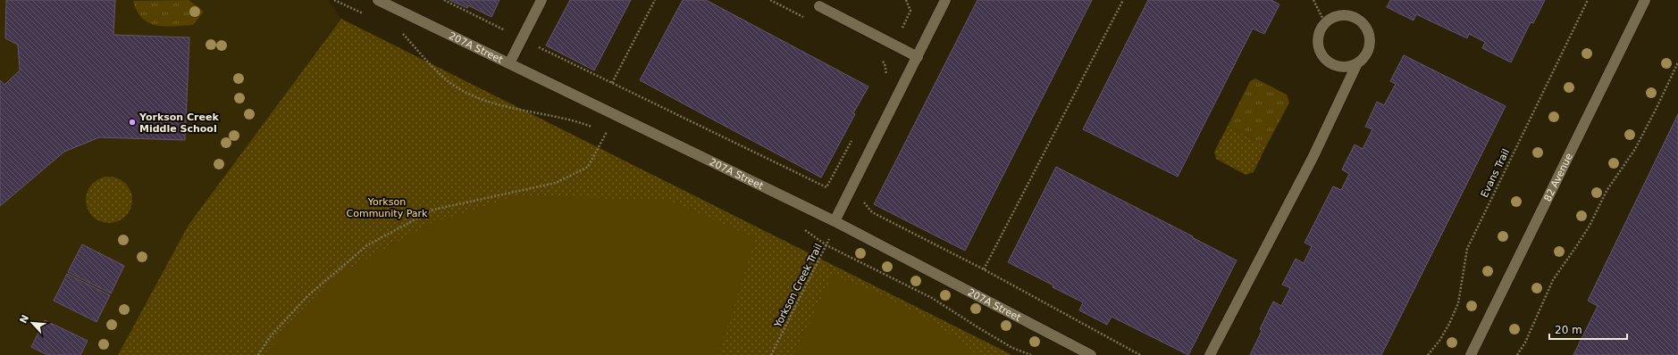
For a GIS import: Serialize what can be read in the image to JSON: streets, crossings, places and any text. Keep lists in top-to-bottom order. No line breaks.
{"streets":{"street":["207A Street","82 Avenue"],"path":["Evans Trail","Yorkson Creek Trail"]},"crossings":[["207A Street","Yorkson Creek Trail"]],"parks":["Yorkson Community Park"],"places":["Yorkson Creek Middle School"],"scale_bar":"20 m","north":"top left"}
